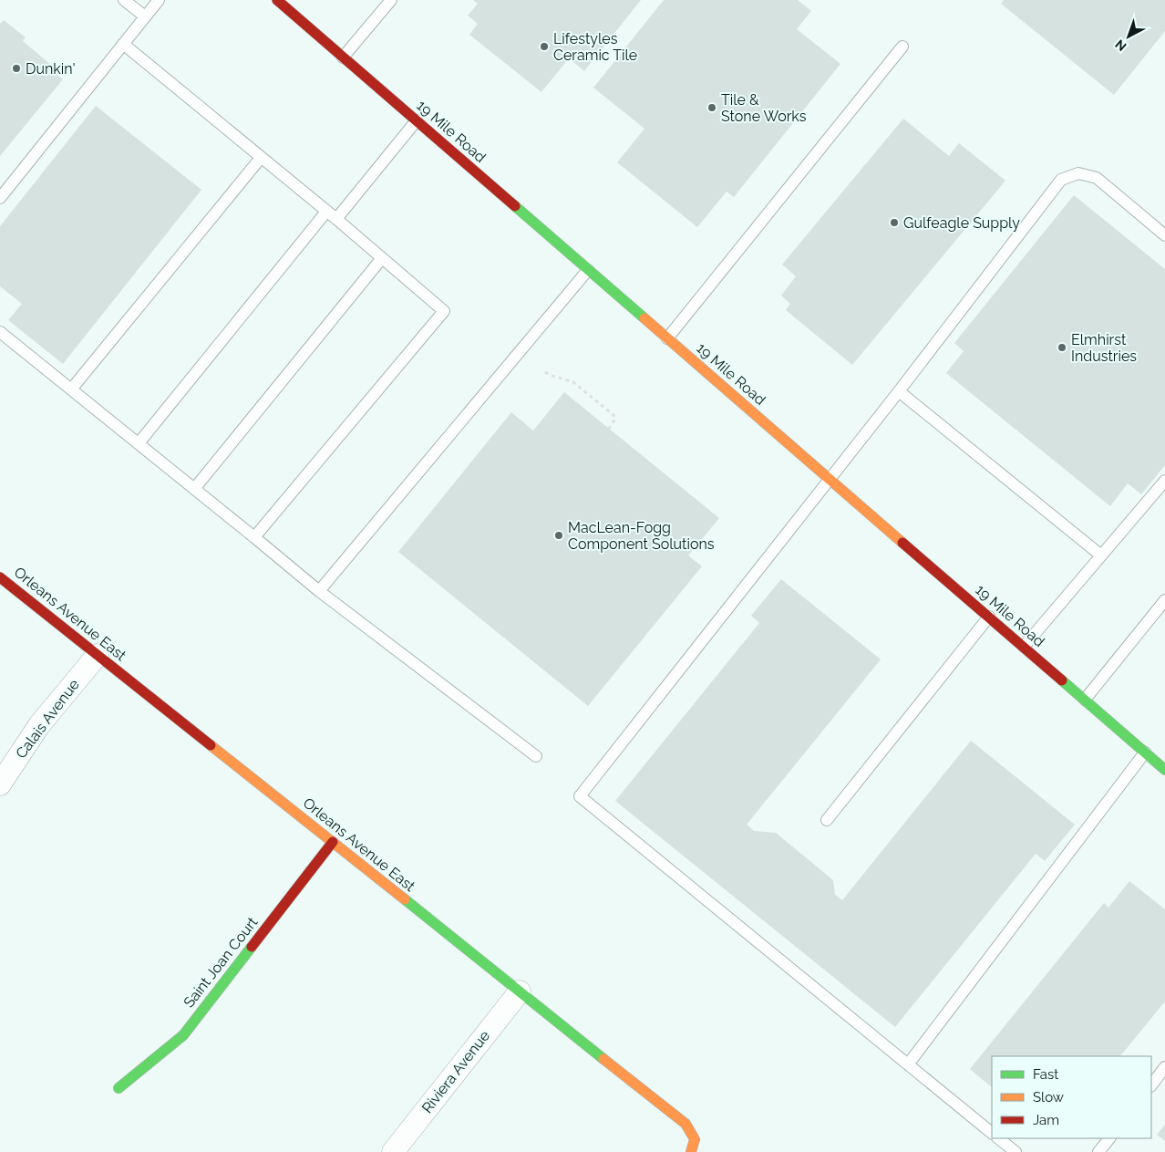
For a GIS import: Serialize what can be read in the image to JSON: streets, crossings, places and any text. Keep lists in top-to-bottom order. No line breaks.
{"streets":{"street":["19 Mile Road","Orleans Avenue East","Calais Avenue","Saint Joan Court","Riviera Avenue"]},"crossings":[["Orleans Avenue East","Calais Avenue"],["Orleans Avenue East","Saint Joan Court"],["Orleans Avenue East","Riviera Avenue"]],"places":["Lifestyles Ceramic Tile","Dunkin'","Tile & Stone Works","Gulfeagle Supply","Elmhirst Industries","MacLean-Fogg Component Solutions"],"legend":["Fast","Slow","Jam"],"north":"bottom left"}
